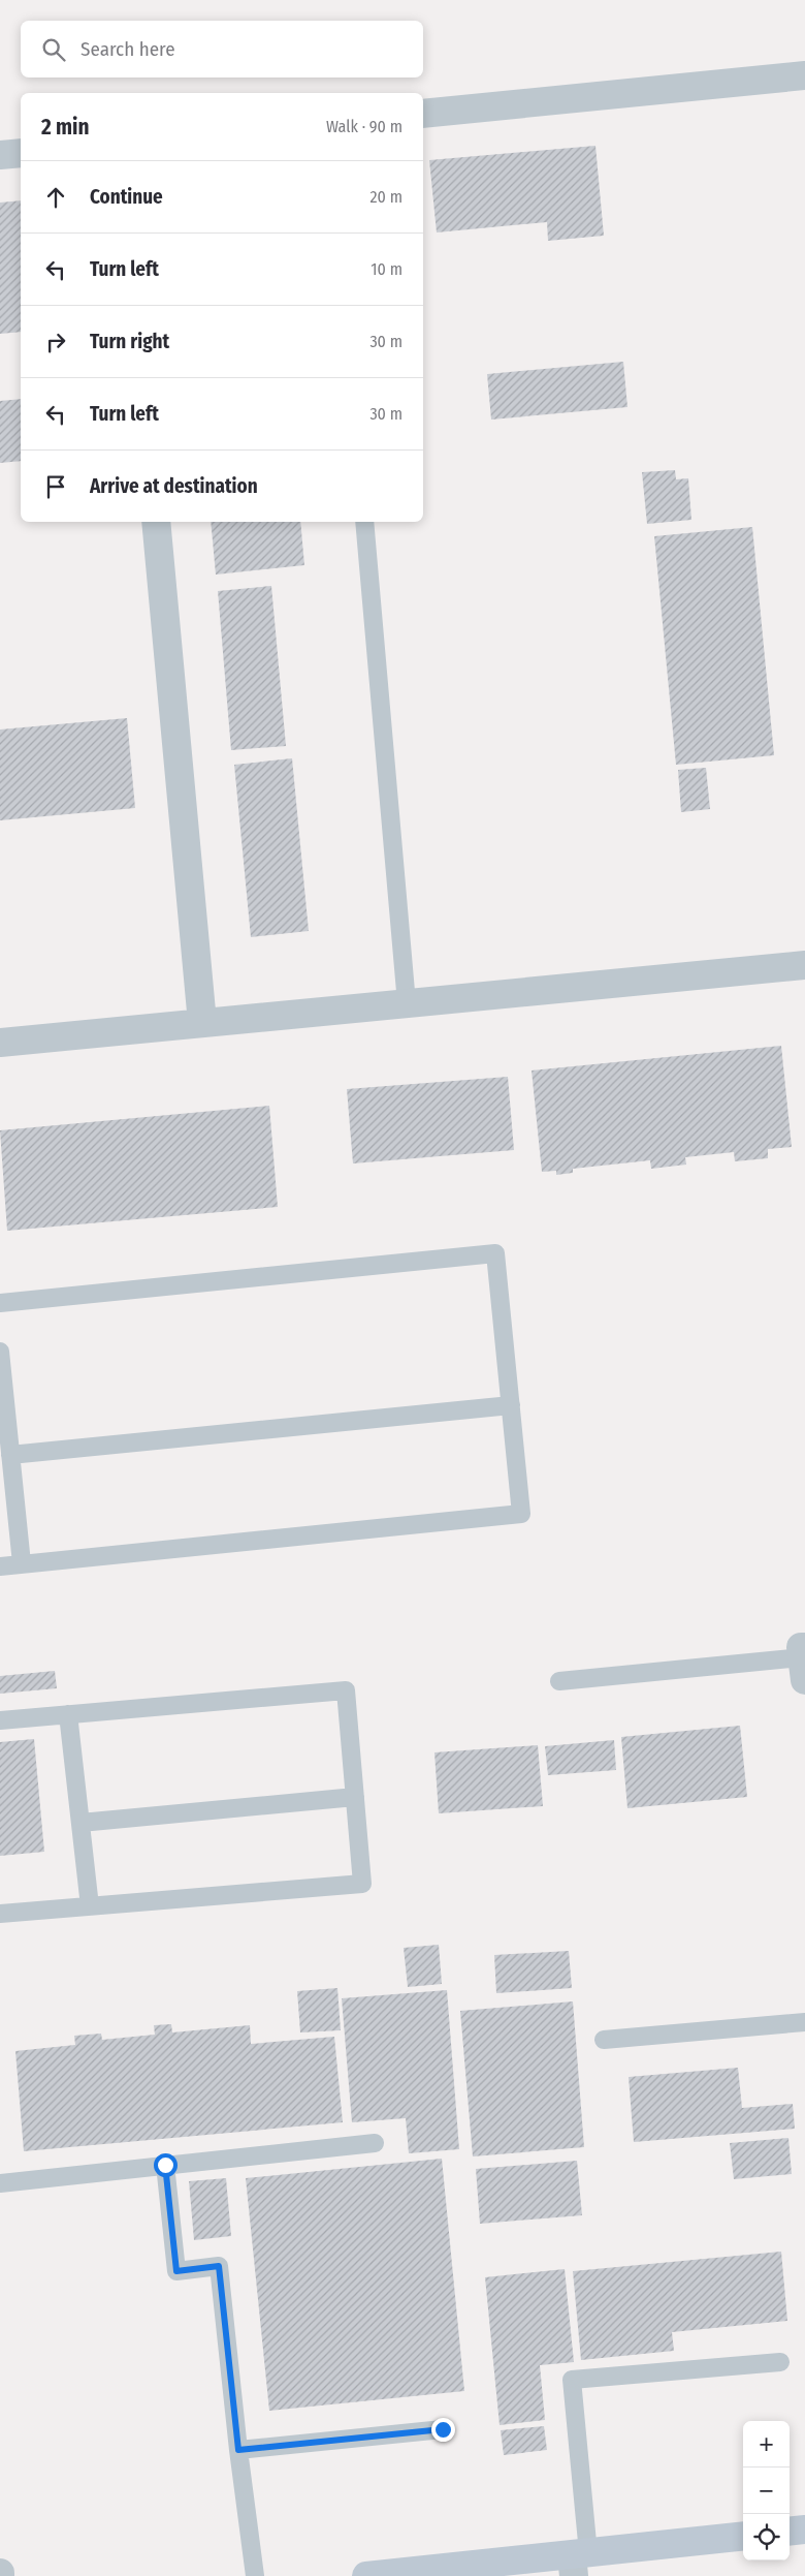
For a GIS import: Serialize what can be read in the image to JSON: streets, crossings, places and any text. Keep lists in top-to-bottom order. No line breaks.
{"page":{"search":"Search here","heading":["2 min","Walk · 90 m"],"list":[["Continue","20 m"],["Turn left","10 m"],["Turn right","30 m"],["Turn left","30 m"],"Arrive at destination"],"map_buttons":["+","−"]}}
